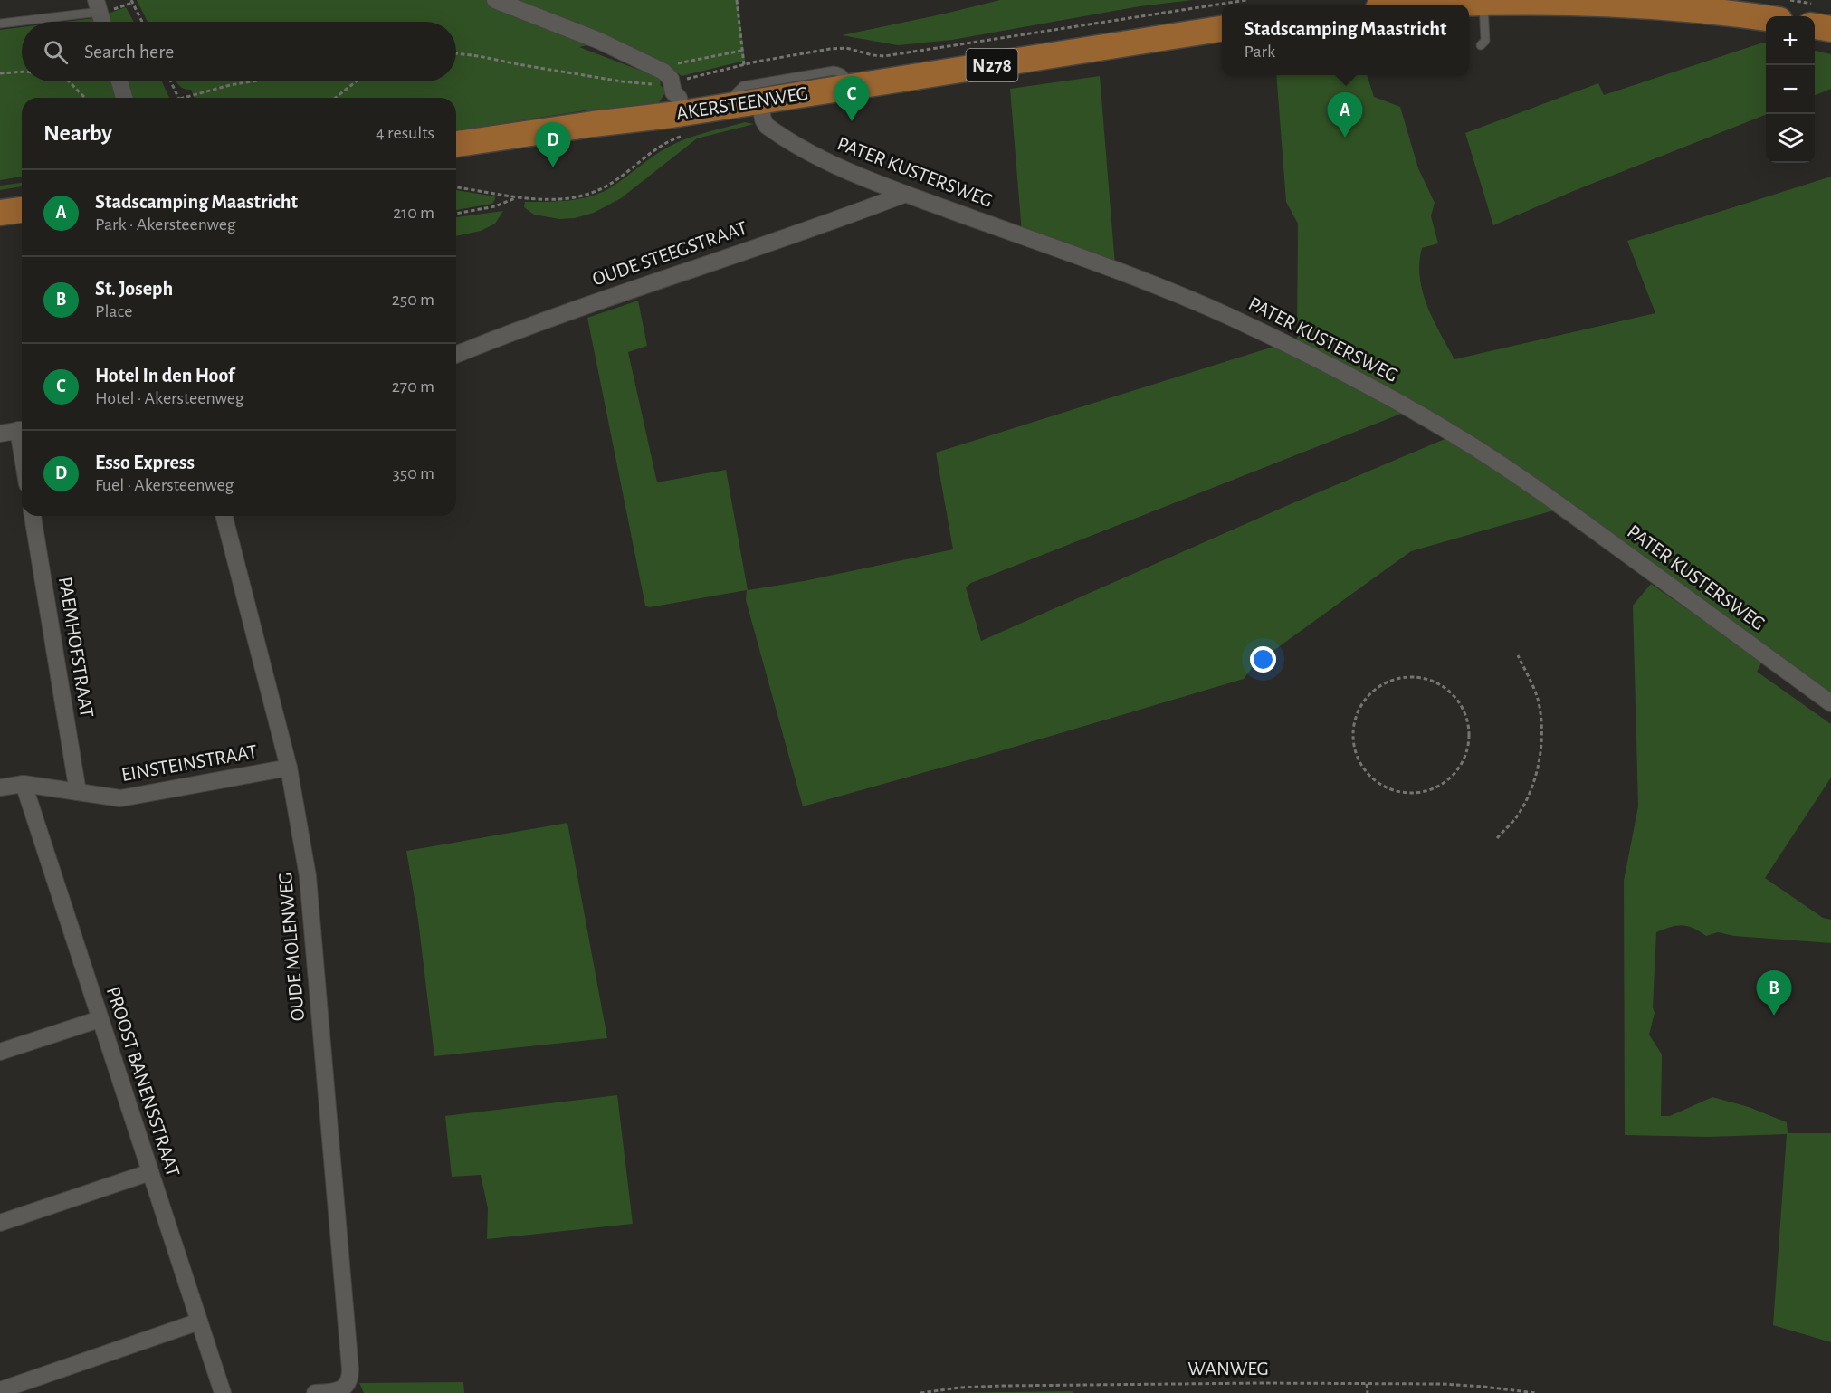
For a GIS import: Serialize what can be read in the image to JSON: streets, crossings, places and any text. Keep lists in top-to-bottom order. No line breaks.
{"streets":{"main road":["N278","AKERSTEENWEG"],"street":["PATER KUSTERSWEG","OUDE STEEGSTRAAT","PAEMHOFSTRAAT","EINSTEINSTRAAT","OUDE MOLENWEG","PROOST BANENSSTRAAT"],"path":["WANWEG"]},"crossings":[["AKERSTEENWEG","PATER KUSTERSWEG"],["PATER KUSTERSWEG","OUDE STEEGSTRAAT"],["PAEMHOFSTRAAT","EINSTEINSTRAAT"],["EINSTEINSTRAAT","OUDE MOLENWEG"],["EINSTEINSTRAAT","PROOST BANENSSTRAAT"]],"page":{"popup":["Stadscamping Maastricht","Park"],"map_buttons":["+","−"],"search":"Search here","pins":["C","A","D","B"],"heading":["Nearby","4 results"],"list":[{"mark":"A","name":"Stadscamping Maastricht","note":"Park · Akersteenweg","value":"210 m"},{"mark":"B","name":"St. Joseph","note":"Place","value":"250 m"},{"mark":"C","name":"Hotel In den Hoof","note":"Hotel · Akersteenweg","value":"270 m"},{"mark":"D","name":"Esso Express","note":"Fuel · Akersteenweg","value":"350 m"}]}}
